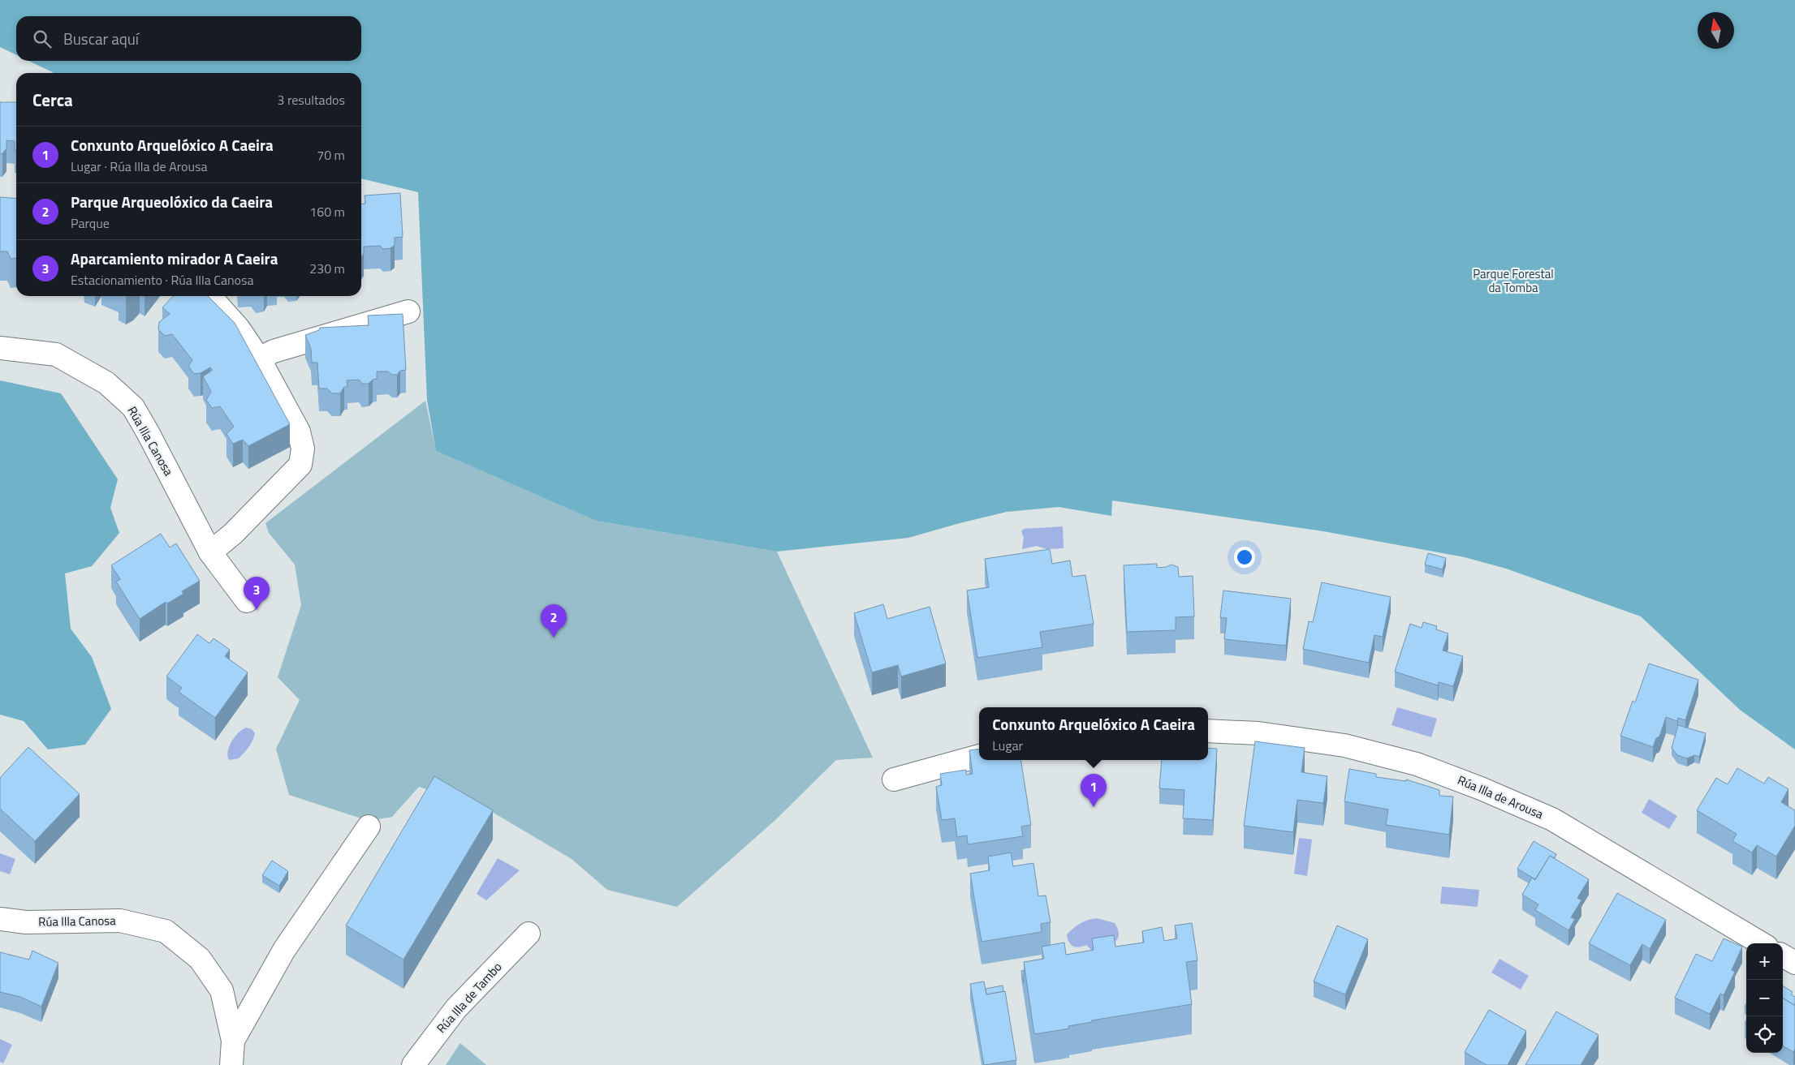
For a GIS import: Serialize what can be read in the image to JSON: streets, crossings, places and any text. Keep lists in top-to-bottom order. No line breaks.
{"streets":{"street":["Rúa Illa Canosa","Rúa Illa de Arousa","Rúa Illa de Tambo"]},"parks":["Parque Forestal da Tomba"],"north":"top","page":{"search":"Buscar aquí","heading":["Cerca","3 resultados"],"list":[{"mark":"1","name":"Conxunto Arquelóxico A Caeira","note":"Lugar · Rúa Illa de Arousa","value":"70 m"},{"mark":"2","name":"Parque Arqueolóxico da Caeira","note":"Parque","value":"160 m"},{"mark":"3","name":"Aparcamiento mirador A Caeira","note":"Estacionamiento · Rúa Illa Canosa","value":"230 m"}],"pins":["3","2","1"],"popup":["Conxunto Arquelóxico A Caeira","Lugar"],"map_buttons":["+","−"]}}
